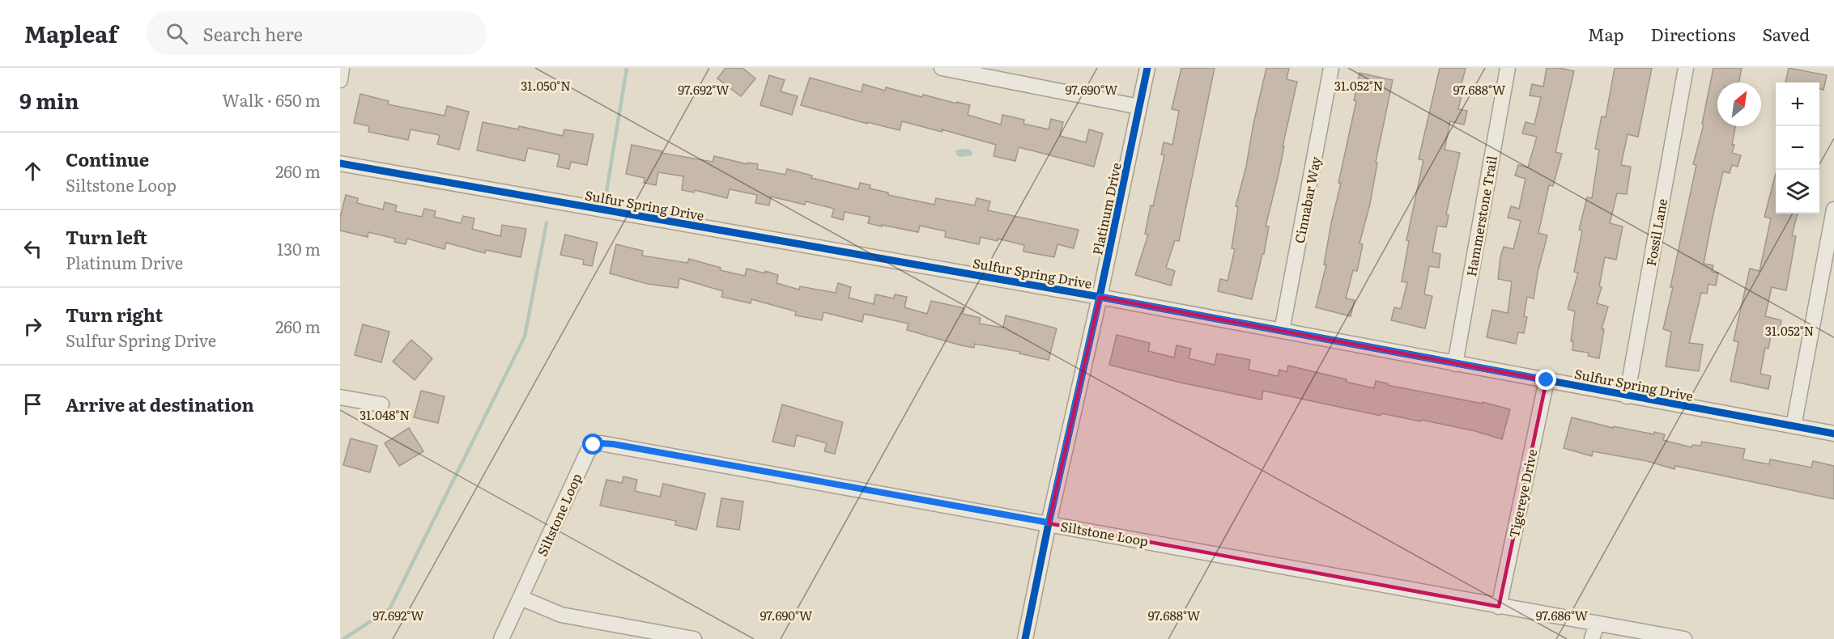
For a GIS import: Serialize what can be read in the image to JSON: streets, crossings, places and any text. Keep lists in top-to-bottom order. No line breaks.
{"streets":{"street":["Cinnabar Way","Sulfur Spring Drive","Platinum Drive","Hammerstone Trail","Fossil Lane","Tigereye Drive","Siltstone Loop"]},"crossings":[["Cinnabar Way","Sulfur Spring Drive"],["Sulfur Spring Drive","Platinum Drive"],["Sulfur Spring Drive","Hammerstone Trail"],["Sulfur Spring Drive","Fossil Lane"],["Sulfur Spring Drive","Tigereye Drive"],["Platinum Drive","Siltstone Loop"],["Tigereye Drive","Siltstone Loop"]],"north":"top right","page":{"header":"Mapleaf","search":"Search here","nav":["Map","Directions","Saved"],"heading":["9 min","Walk · 650 m"],"map_buttons":["+","−"],"list":[["Continue","Siltstone Loop","260 m"],["Turn left","Platinum Drive","130 m"],["Turn right","Sulfur Spring Drive","260 m"],"Arrive at destination"]},"coordinates":["31.050°N","31.052°N","97.692°W","97.690°W","97.688°W","31.048°N","97.686°W"]}
